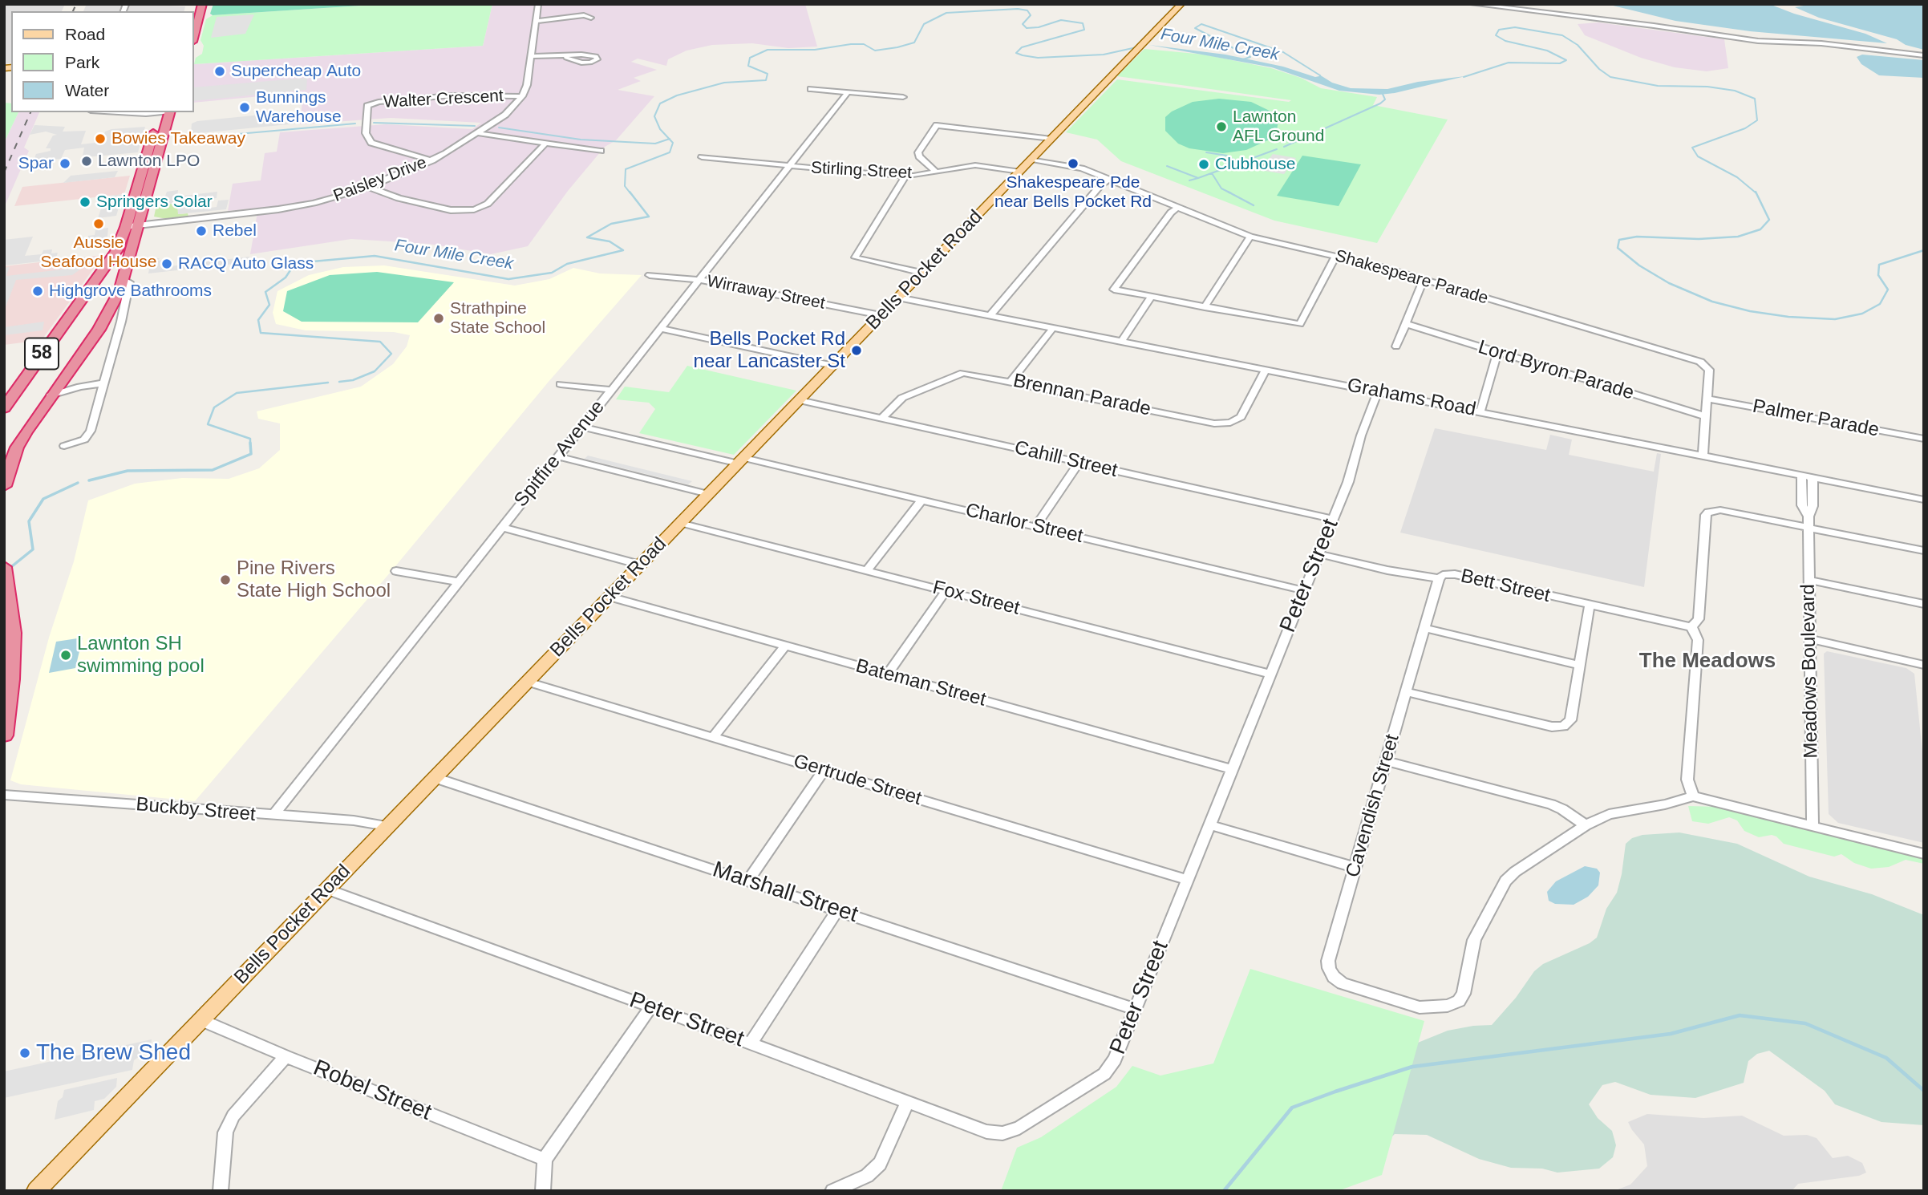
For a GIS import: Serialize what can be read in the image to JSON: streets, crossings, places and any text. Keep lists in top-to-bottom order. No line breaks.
{"streets":{"highway":["58"],"main road":["Bells Pocket Road"],"street":["Walter Crescent","Stirling Street","Paisley Drive","Shakespeare Parade","Wirraway Street","Lord Byron Parade","Brennan Parade","Grahams Road","Palmer Parade","Spitfire Avenue","Cahill Street","Charlor Street","Peter Street","Bett Street","Fox Street","Meadows Boulevard","Bateman Street","Gertrude Street","Cavendish Street","Buckby Street","Marshall Street","Robel Street"]},"crossings":[["Walter Crescent","Paisley Drive"],["Stirling Street","Bells Pocket Road"],["Stirling Street","Spitfire Avenue"],["Paisley Drive","58"],["Bells Pocket Road","Shakespeare Parade"],["Bells Pocket Road","Wirraway Street"],["Bells Pocket Road","Grahams Road"],["Bells Pocket Road","Cahill Street"],["Bells Pocket Road","Charlor Street"],["Bells Pocket Road","Peter Street"],["Bells Pocket Road","Fox Street"],["Bells Pocket Road","Bateman Street"],["Bells Pocket Road","Gertrude Street"],["Bells Pocket Road","Buckby Street"],["Bells Pocket Road","Marshall Street"],["Bells Pocket Road","Robel Street"],["Shakespeare Parade","Lord Byron Parade"],["Shakespeare Parade","Grahams Road"],["Shakespeare Parade","Palmer Parade"],["Wirraway Street","Spitfire Avenue"],["Brennan Parade","Grahams Road"],["Brennan Parade","Cahill Street"],["Grahams Road","Peter Street"],["Grahams Road","Meadows Boulevard"],["Spitfire Avenue","Charlor Street"],["Spitfire Avenue","Buckby Street"],["Cahill Street","Peter Street"],["Charlor Street","Peter Street"],["Peter Street","Bett Street"],["Peter Street","Fox Street"],["Peter Street","Bateman Street"],["Peter Street","Gertrude Street"],["Peter Street","Marshall Street"],["Bett Street","Cavendish Street"]],"districts":["The Meadows"],"water":["Four Mile Creek"],"places":["Supercheap Auto","Bunnings Warehouse","Lawnton AFL Ground","Bowies Takeaway","Lawnton LPO","Spar","Shakespeare Pde near Bells Pocket Rd","Clubhouse","Springers Solar","Aussie Seafood House","Rebel","RACQ Auto Glass","Highgrove Bathrooms","Strathpine State School","Bells Pocket Rd near Lancaster St","Pine Rivers State High School","Lawnton SH swimming pool","The Brew Shed"],"legend":["Road","Park","Water"]}
